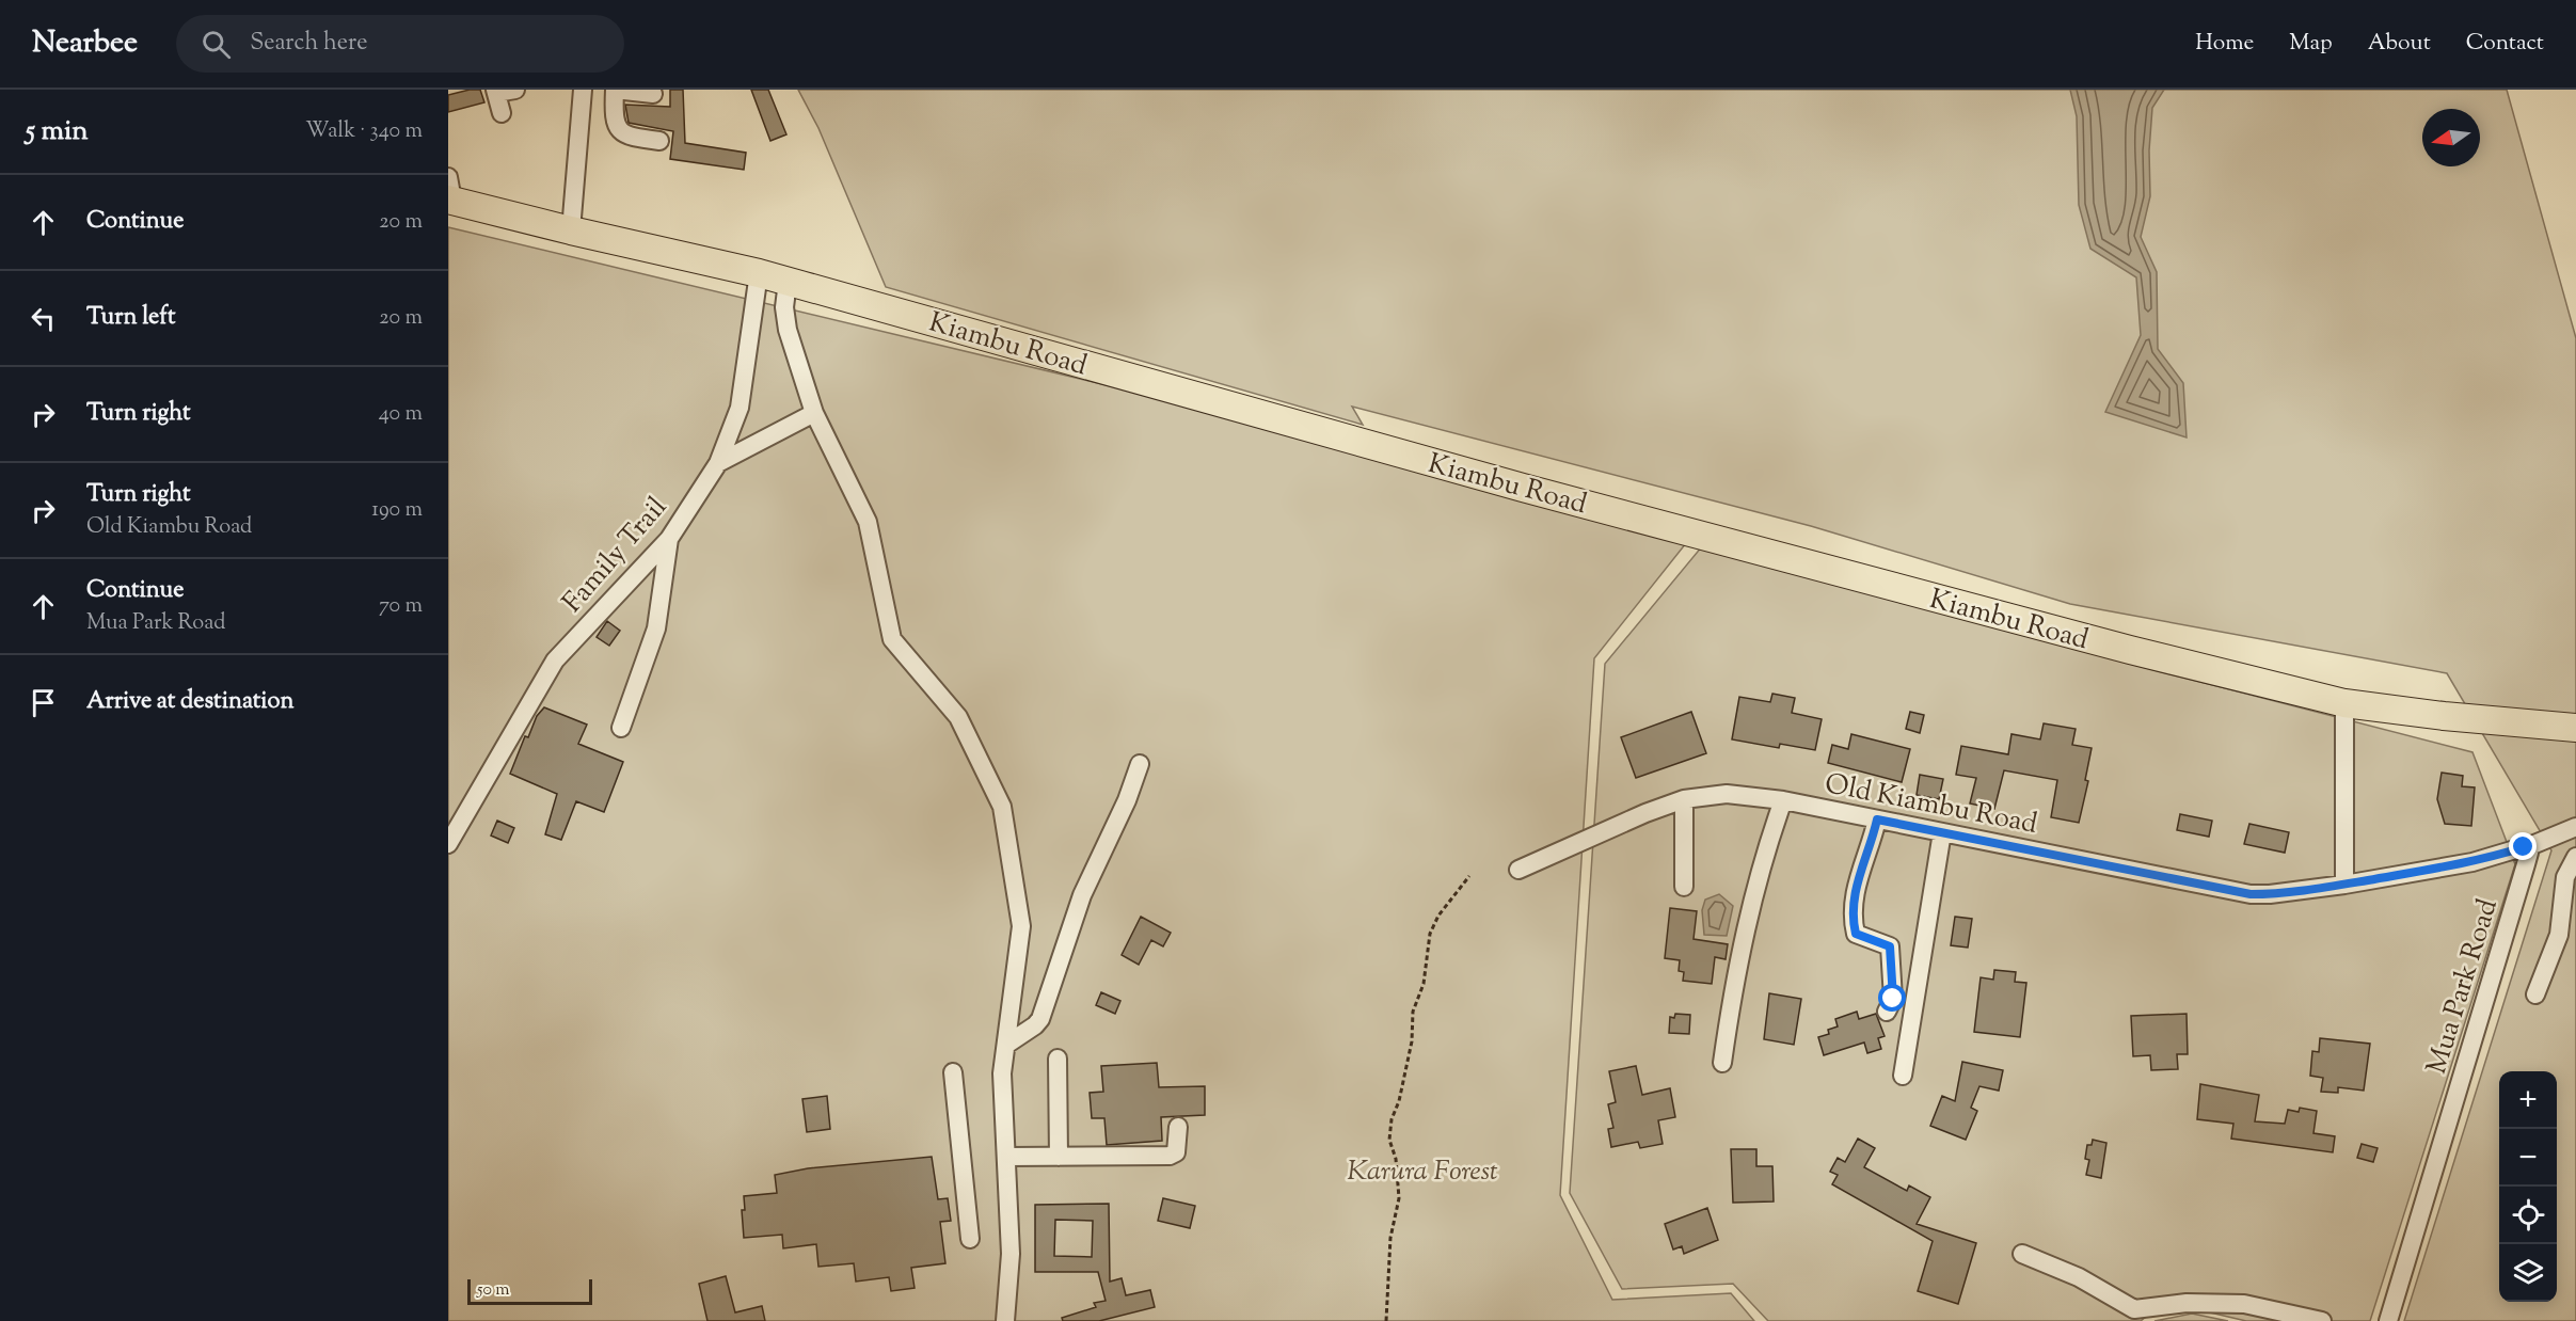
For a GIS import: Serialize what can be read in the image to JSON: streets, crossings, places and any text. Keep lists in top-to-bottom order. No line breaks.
{"streets":{"highway":["Kiambu Road"],"street":["Family Trail","Old Kiambu Road","Mua Park Road"]},"crossings":[["Kiambu Road","Family Trail"],["Old Kiambu Road","Mua Park Road"]],"parks":["Karura Forest"],"scale_bar":"50 m","north":"left","page":{"header":"Nearbee","search":"Search here","nav":["Home","Map","About","Contact"],"heading":["5 min","Walk · 340 m"],"list":[["Continue","20 m"],["Turn left","20 m"],["Turn right","40 m"],["Turn right","Old Kiambu Road","190 m"],["Continue","Mua Park Road","70 m"],"Arrive at destination"],"map_buttons":["+","−"],"scale":"50 m"}}
